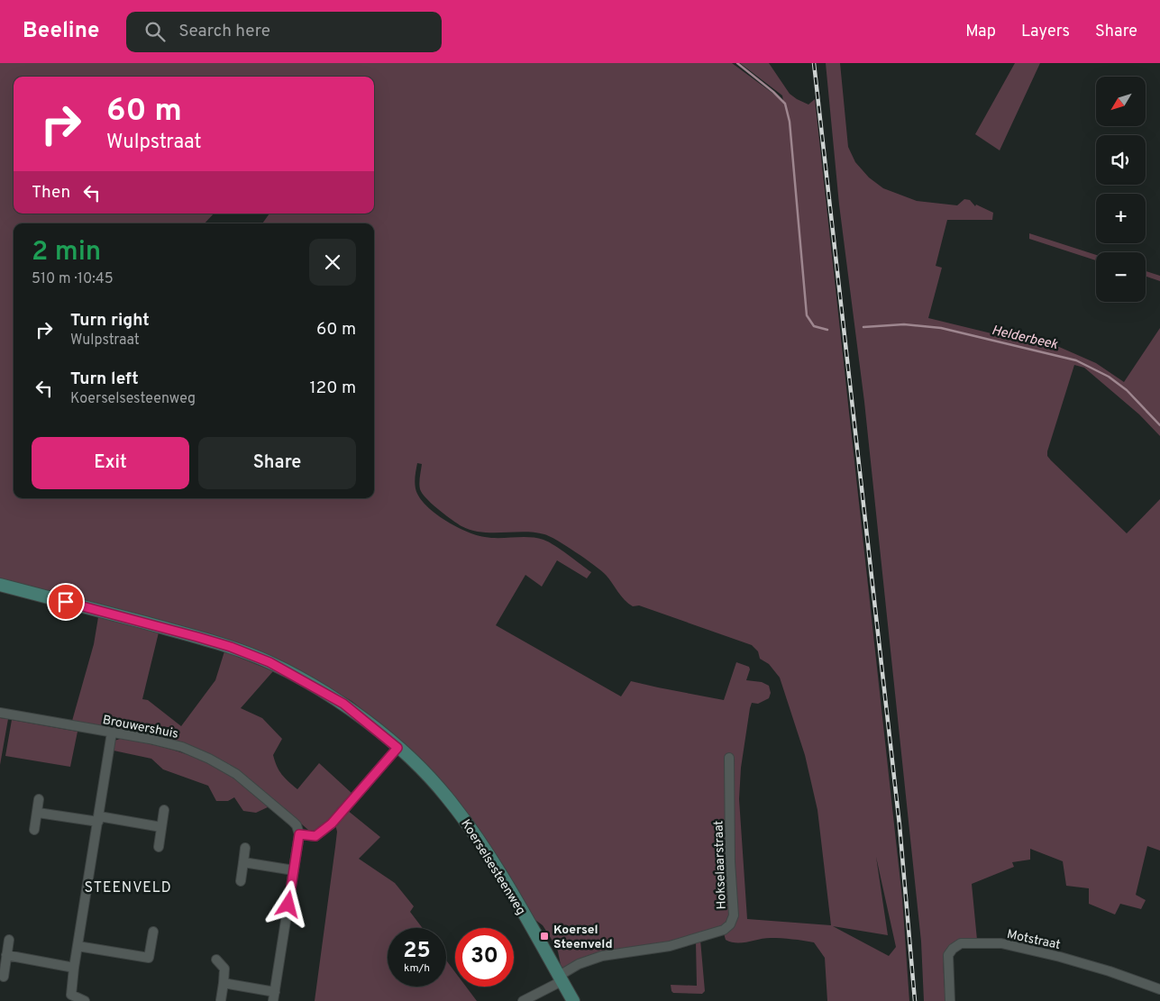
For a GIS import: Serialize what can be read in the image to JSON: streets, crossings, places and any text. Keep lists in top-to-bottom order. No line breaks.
{"streets":{"street":["Brouwershuis","Hokselaarstraat","Koerselsesteenweg","Motstraat"]},"crossings":[["Hokselaarstraat","Koerselsesteenweg"]],"districts":["STEENVELD"],"water":["Helderbeek"],"places":{"transit":["Koersel Steenveld"]},"north":"bottom left","page":{"header":"Beeline","search":"Search here","nav":["Map","Layers","Share"],"map_buttons":["+","−"],"turn":["60 m","Wulpstraat"],"then":"Then","heading":["2 min","510 m · 10:45"],"list":[{"name":"Turn right","note":"Wulpstraat","value":"60 m"},{"name":"Turn left","note":"Koerselsesteenweg","value":"120 m"}],"buttons":["Exit","Share"],"speed":"25 km/h","limit":"30"}}
